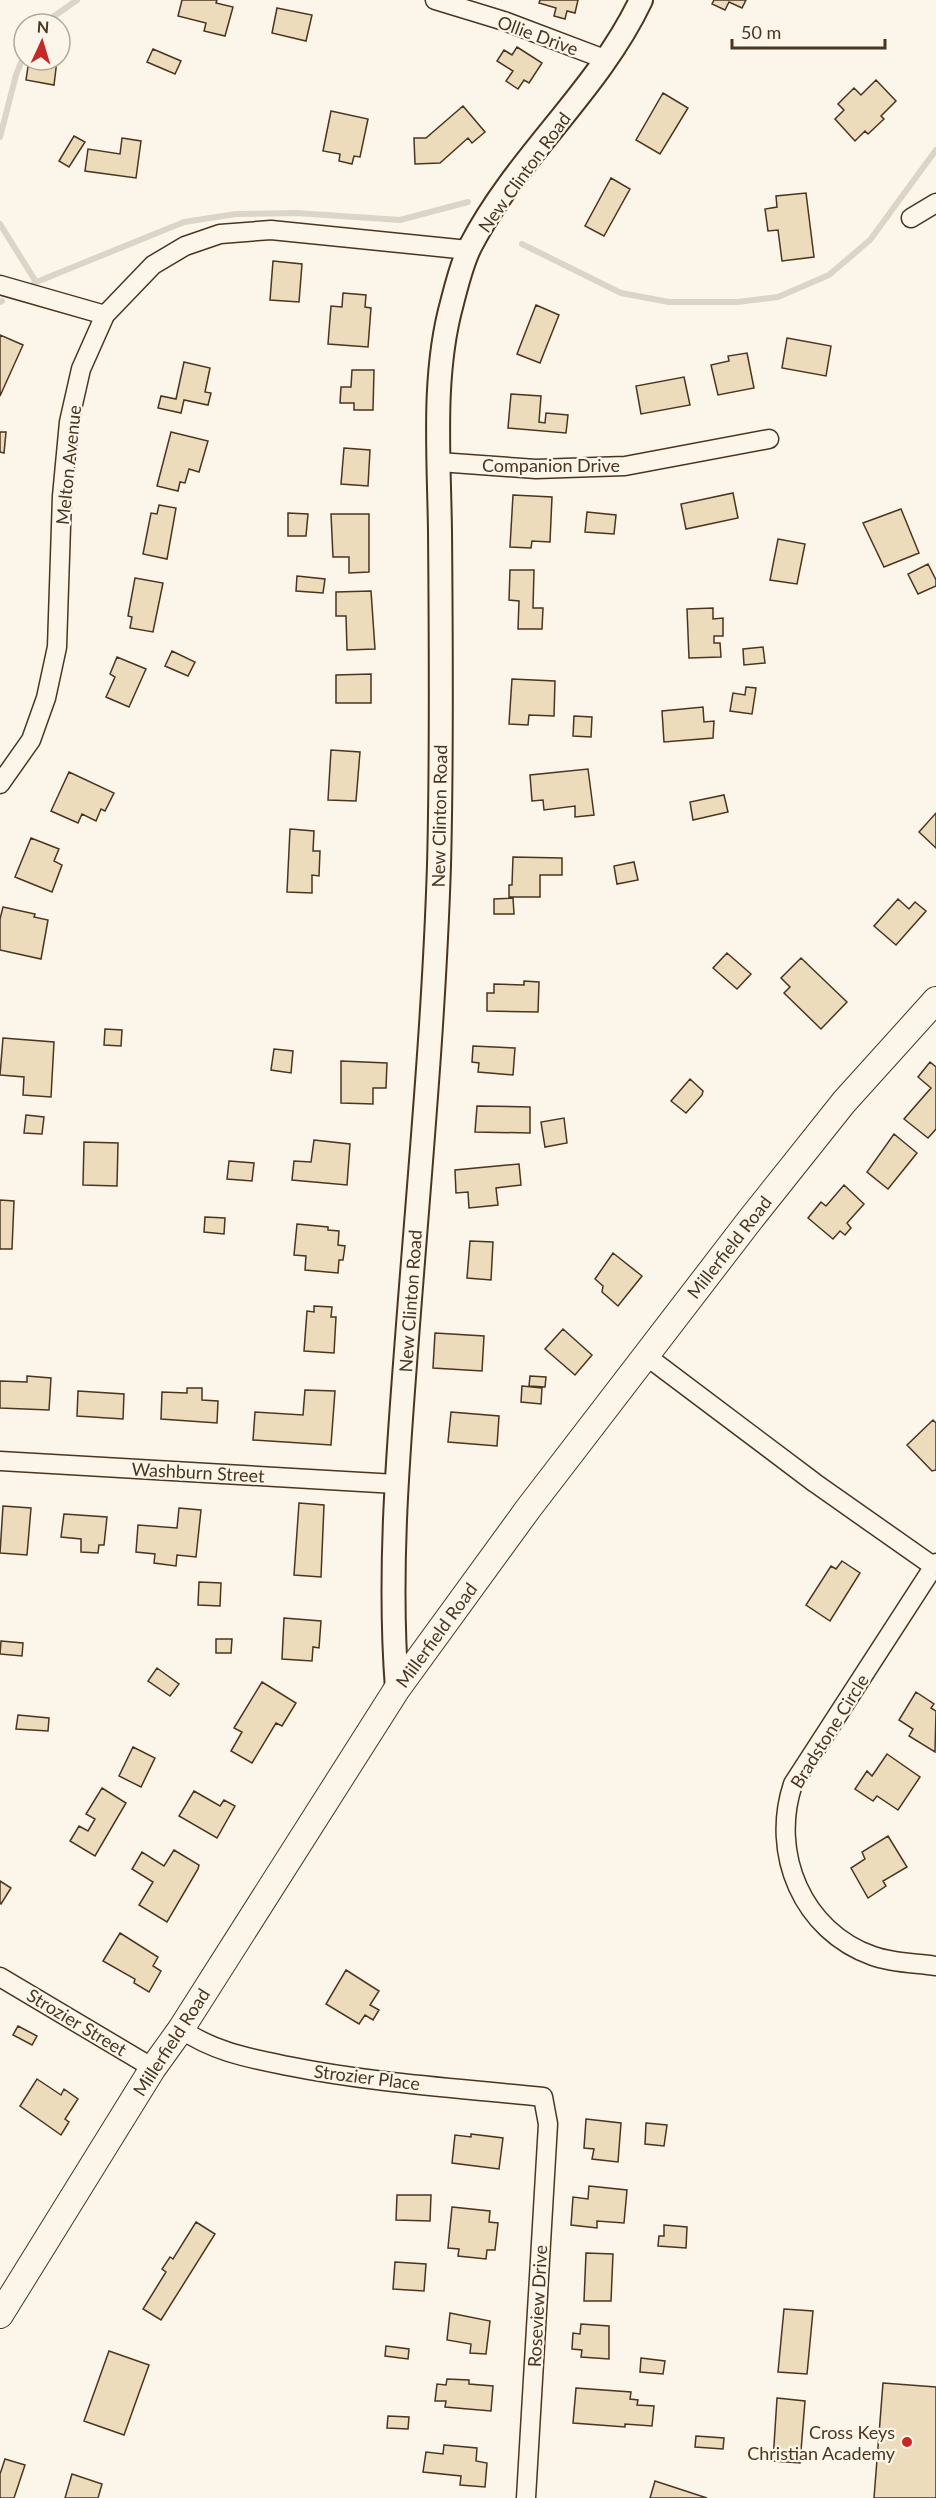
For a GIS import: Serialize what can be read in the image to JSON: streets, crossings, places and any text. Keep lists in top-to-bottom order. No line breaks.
{"streets":{"main road":["Millerfield Road"],"street":["Ollie Drive","New Clinton Road","Melton Avenue","Companion Drive","Washburn Street","Bradstone Circle","Strozier Street","Strozier Place","Roseview Drive"]},"crossings":[["Ollie Drive","New Clinton Road"],["New Clinton Road","Melton Avenue"],["New Clinton Road","Companion Drive"],["New Clinton Road","Millerfield Road"],["New Clinton Road","Washburn Street"],["Millerfield Road","Bradstone Circle"],["Millerfield Road","Strozier Street"],["Millerfield Road","Strozier Place"],["Strozier Place","Roseview Drive"]],"places":["Cross Keys Christian Academy"],"scale_bar":"50 m","north":"top"}
